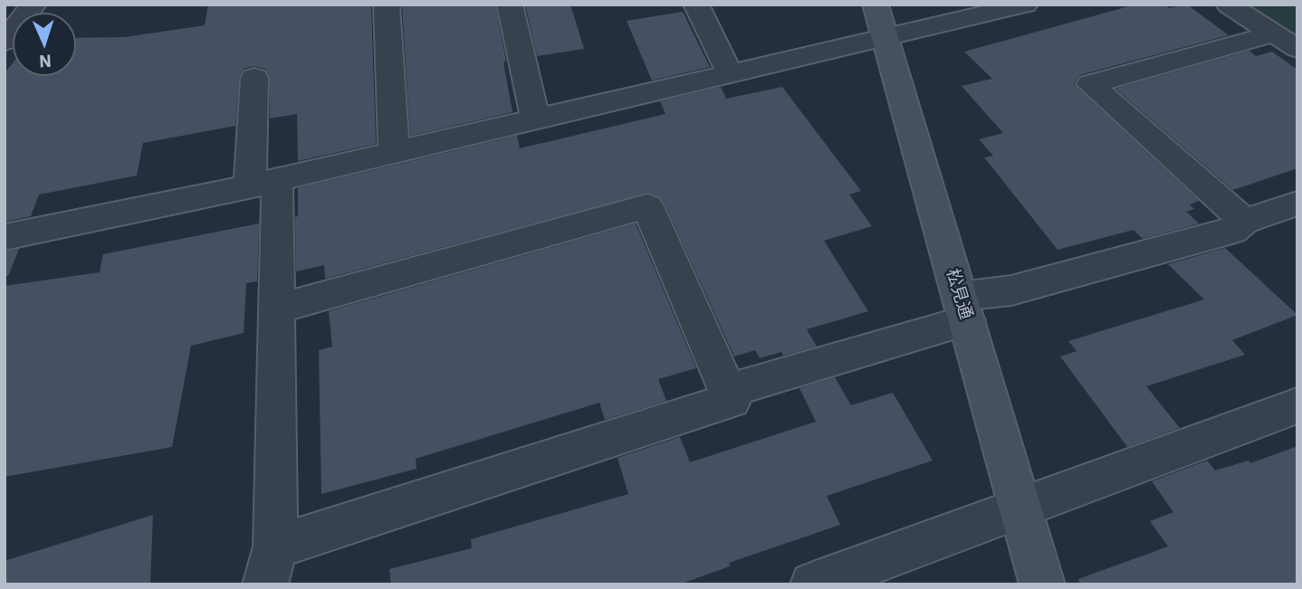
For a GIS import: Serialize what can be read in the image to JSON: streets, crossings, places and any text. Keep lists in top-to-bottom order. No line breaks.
{"streets":{"street":["松見通"]},"north":"bottom"}
